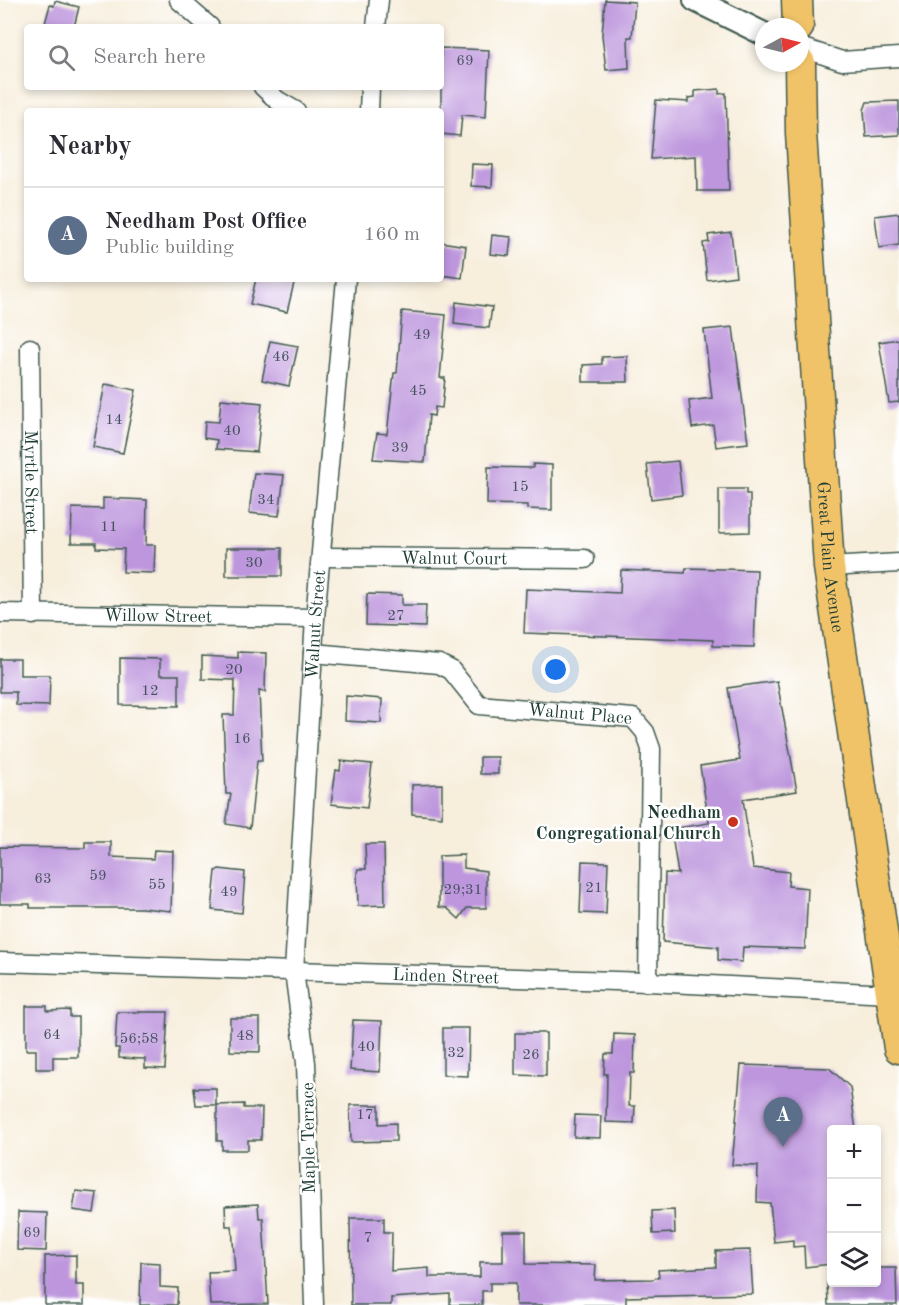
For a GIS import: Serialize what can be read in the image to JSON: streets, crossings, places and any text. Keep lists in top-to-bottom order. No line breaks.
{"streets":{"main road":["Great Plain Avenue"],"street":["Myrtle Street","Walnut Court","Willow Street","Walnut Street","Walnut Place","Linden Street","Maple Terrace"]},"crossings":[["Myrtle Street","Willow Street"],["Walnut Court","Walnut Street"],["Great Plain Avenue","Linden Street"],["Willow Street","Walnut Street"],["Walnut Street","Walnut Place"],["Walnut Street","Linden Street"],["Walnut Street","Maple Terrace"],["Walnut Place","Linden Street"],["Linden Street","Maple Terrace"]],"places":["Needham Congregational Church"],"house_numbers":["69","49","46","45","14","40","39","15","34","11","30","27","20","12","16","59","63","55","21","29;31","49","64","48","56;58","40","32","26","17","69","7"],"north":"right","page":{"search":"Search here","heading":"Nearby","list":[{"mark":"A","name":"Needham Post Office","note":"Public building","value":"160 m"}],"pins":"A","map_buttons":["+","−"]}}
